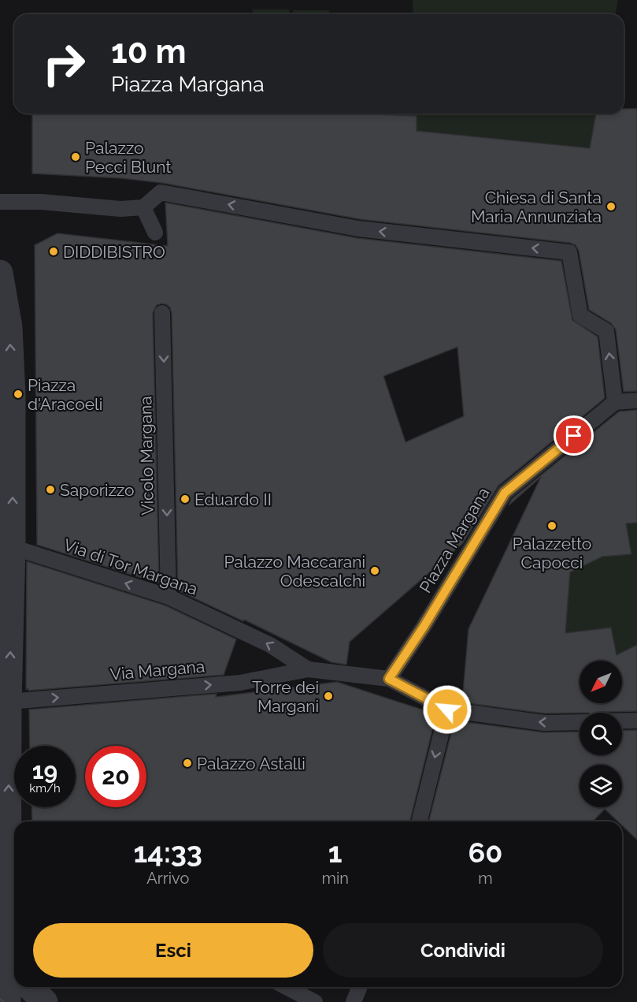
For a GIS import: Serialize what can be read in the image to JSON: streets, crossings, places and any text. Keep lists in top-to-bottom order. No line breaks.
{"streets":{"lane":["Vicolo Margana","Piazza Margana","Via di Tor Margana","Via Margana"]},"crossings":[["Vicolo Margana","Via di Tor Margana"],["Via di Tor Margana","Via Margana"]],"one_way":["Vicolo Margana","Via di Tor Margana","Via Margana"],"places":["Palazzo Pecci Blunt","Chiesa di Santa Maria Annunziata","DIDDIBISTRO","Piazza d'Aracoeli","Saporizzo","Eduardo II","Palazzetto Capocci","Palazzo Maccarani Odescalchi","Torre dei Margani","Palazzo Astalli"],"north":"bottom left","page":{"turn":["10 m","Piazza Margana"],"speed":"19 km/h","limit":"20","eta":["14:33","Arrivo","1","min","60","m"],"buttons":["Esci","Condividi"]}}
